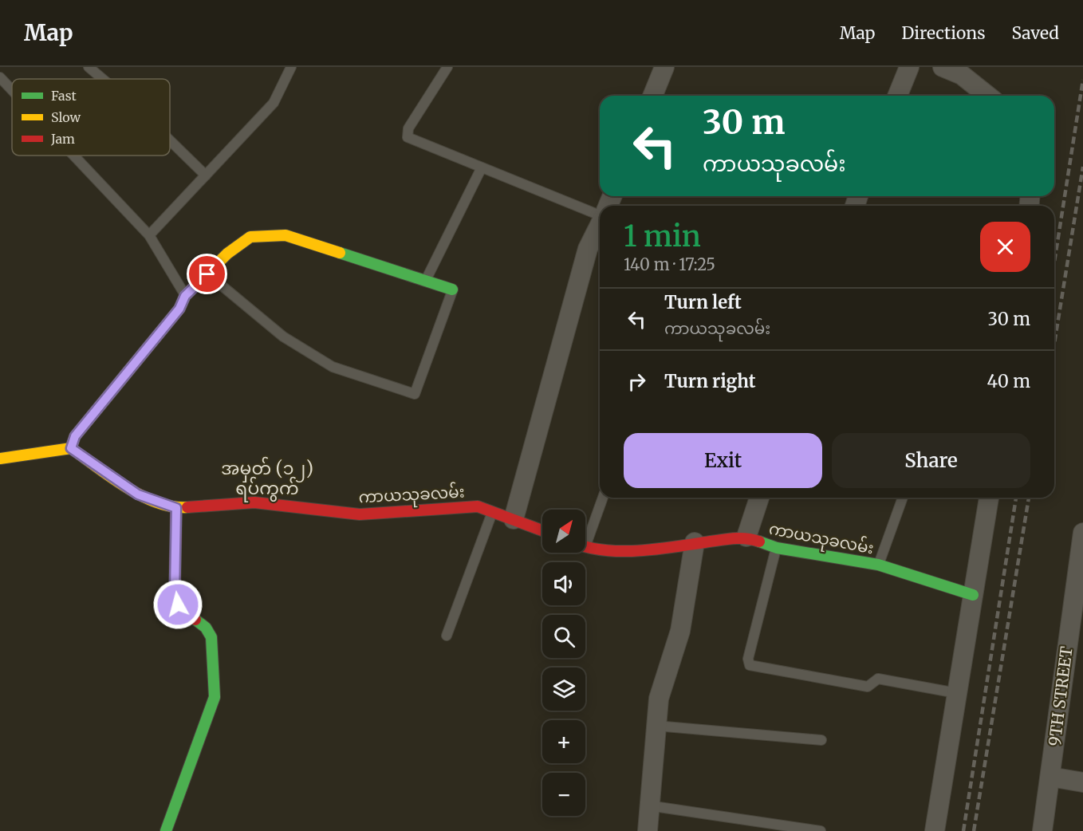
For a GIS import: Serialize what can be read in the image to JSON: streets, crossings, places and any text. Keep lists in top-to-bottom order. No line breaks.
{"streets":{"street":["ကာယသုခလမ်း","9TH STREET"]},"districts":["အမှတ် (၁၂) ရပ်ကွက်"],"legend":["Fast","Slow","Jam"],"north":"top right","page":{"header":"Map","nav":["Map","Directions","Saved"],"turn":["30 m","ကာယသုခလမ်း"],"heading":["1 min","140 m · 17:25"],"list":[{"name":"Turn left","note":"ကာယသုခလမ်း","value":"30 m"},{"name":"Turn right","value":"40 m"}],"buttons":["Exit","Share"],"map_buttons":["+","−"]}}
